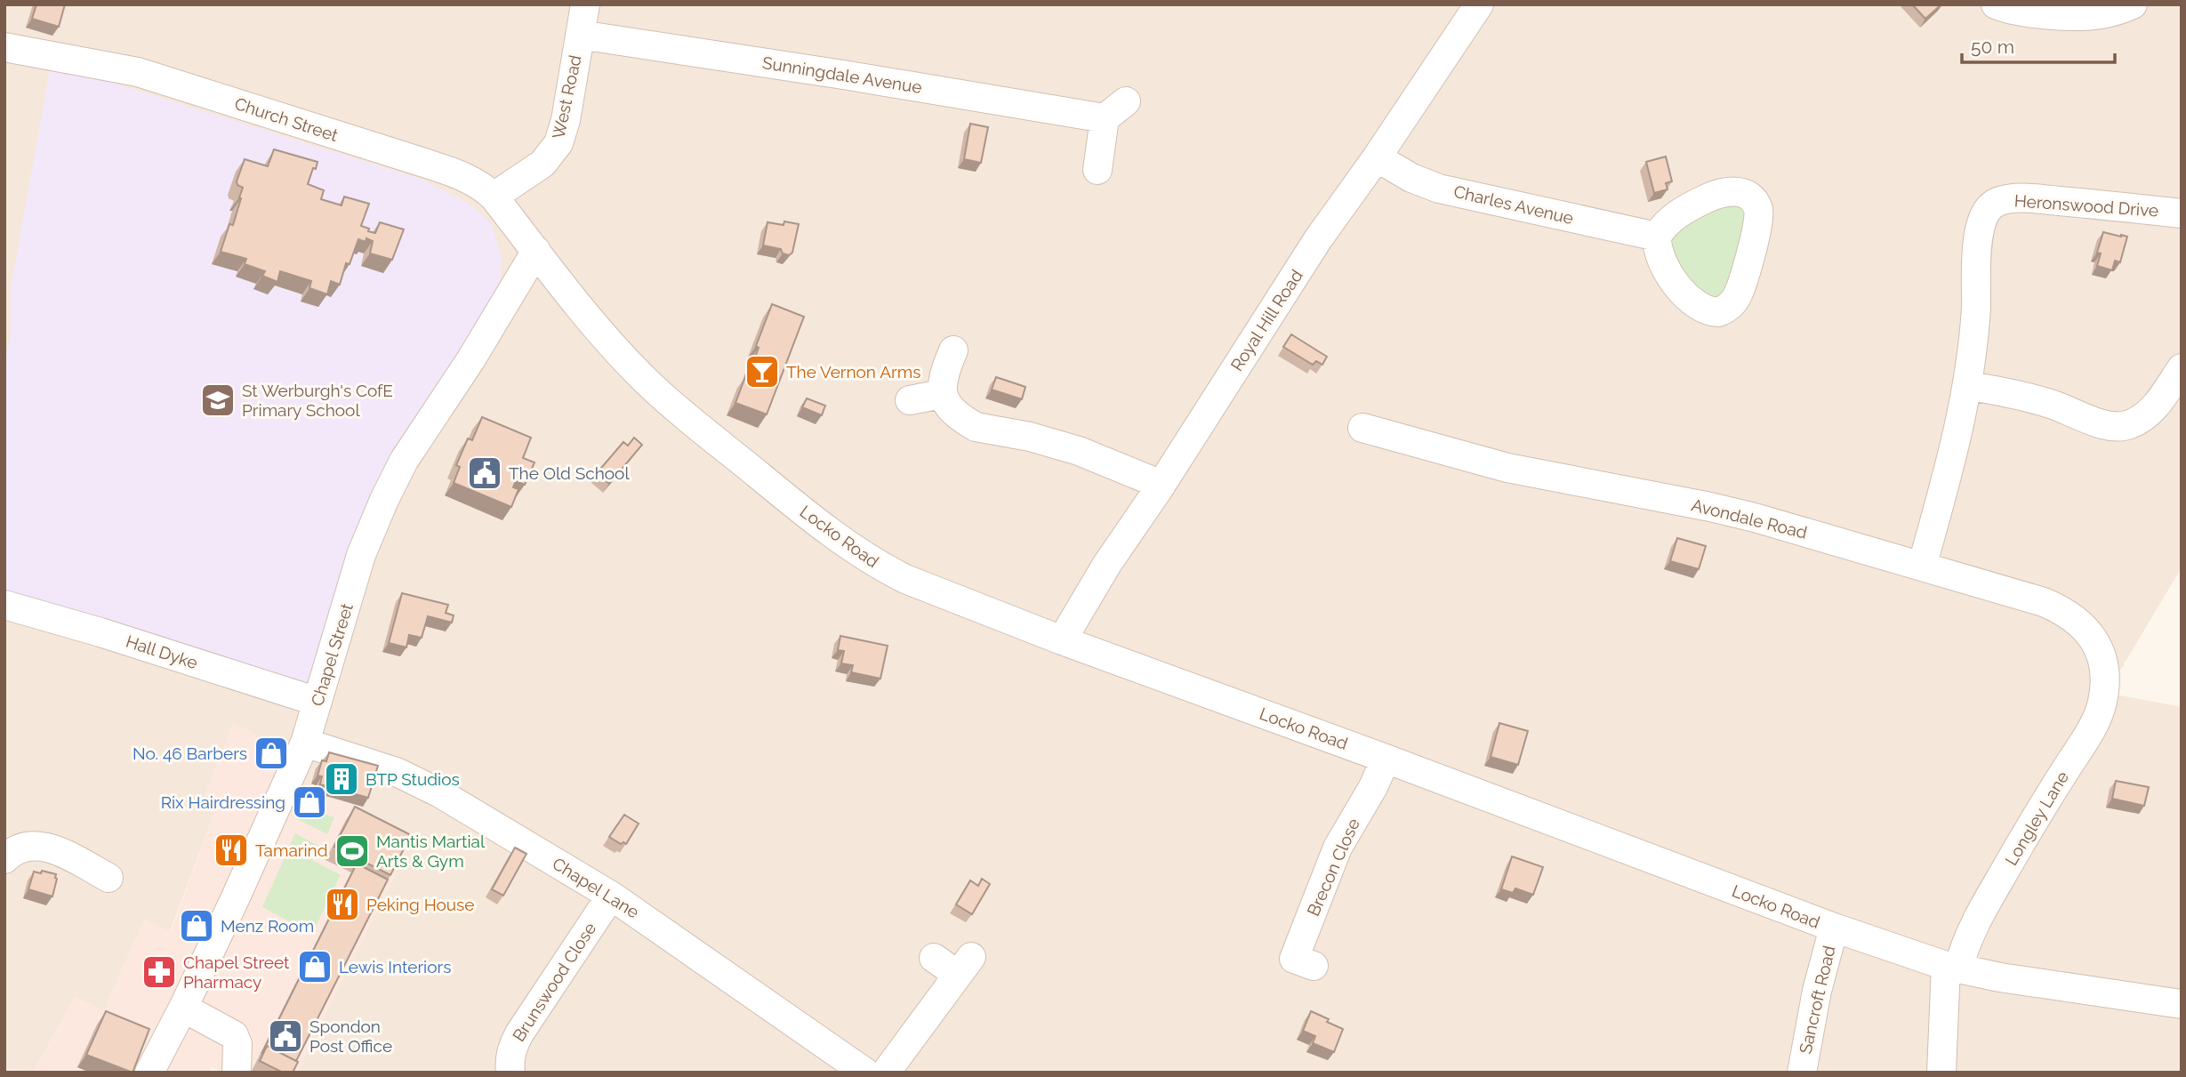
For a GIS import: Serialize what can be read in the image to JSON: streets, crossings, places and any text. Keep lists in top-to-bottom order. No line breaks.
{"streets":{"street":["Sunningdale Avenue","West Road","Church Street","Charles Avenue","Heronswood Drive","Royal Hill Road","Avondale Road","Locko Road","Hall Dyke","Chapel Street","Longley Lane","Brecon Close","Chapel Lane","Brunswood Close","Sancroft Road"]},"crossings":[["Sunningdale Avenue","West Road"],["West Road","Church Street"],["Church Street","Locko Road"],["Church Street","Chapel Street"],["Charles Avenue","Royal Hill Road"],["Heronswood Drive","Avondale Road"],["Royal Hill Road","Locko Road"],["Avondale Road","Longley Lane"],["Locko Road","Chapel Street"],["Locko Road","Longley Lane"],["Locko Road","Brecon Close"],["Locko Road","Sancroft Road"],["Hall Dyke","Chapel Street"],["Chapel Street","Chapel Lane"],["Chapel Lane","Brunswood Close"]],"places":{"bar":["The Vernon Arms"],"school or university":["St Werburgh's CofE Primary School"],"public building":["The Old School","Spondon Post Office"],"shop":["No. 46 Barbers","Rix Hairdressing","Menz Room","Lewis Interiors"],"building":["BTP Studios"],"restaurant":["Tamarind","Peking House"],"sports":["Mantis Martial Arts & Gym"],"pharmacy":["Chapel Street Pharmacy"]},"scale_bar":"50 m"}
